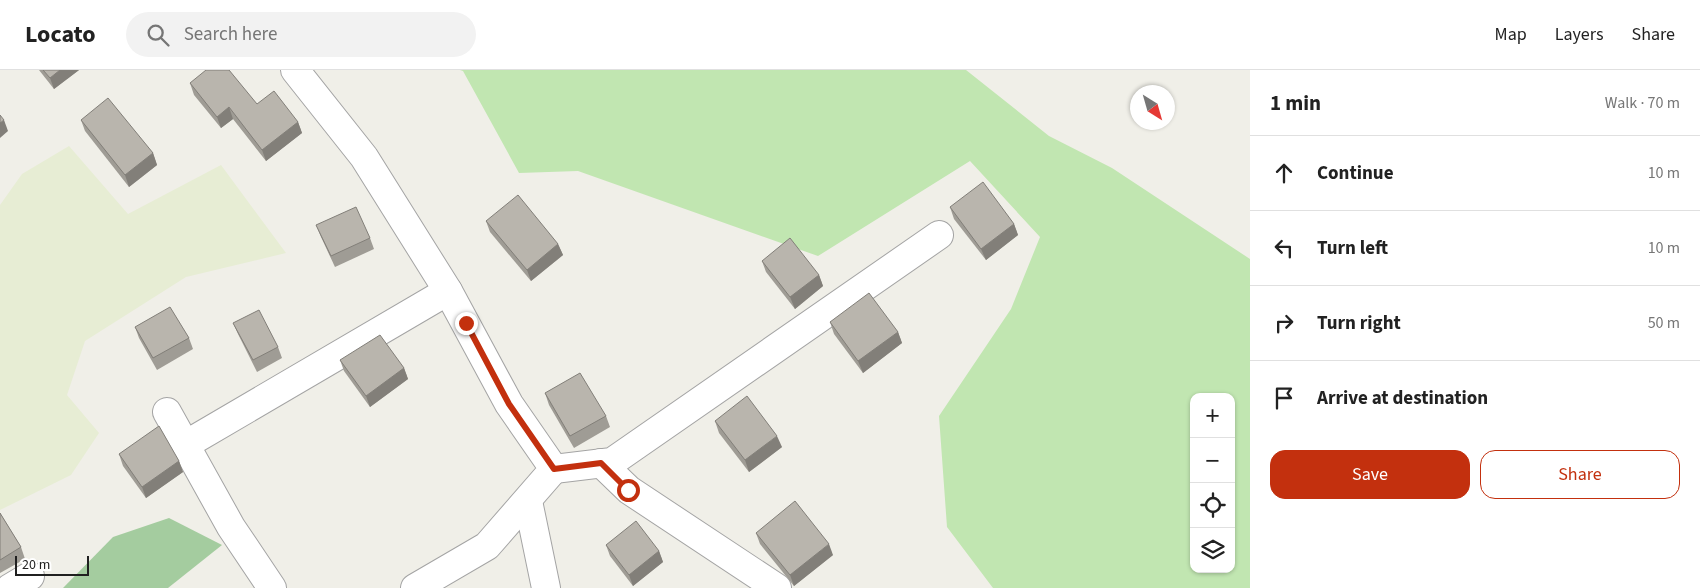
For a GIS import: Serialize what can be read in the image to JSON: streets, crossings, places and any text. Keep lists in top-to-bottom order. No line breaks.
{"scale_bar":"20 m","north":"bottom right","page":{"header":"Locato","search":"Search here","nav":["Map","Layers","Share"],"heading":["1 min","Walk · 70 m"],"list":[["Continue","10 m"],["Turn left","10 m"],["Turn right","50 m"],"Arrive at destination"],"map_buttons":["+","−"],"buttons":["Save","Share"],"scale":"20 m"}}
